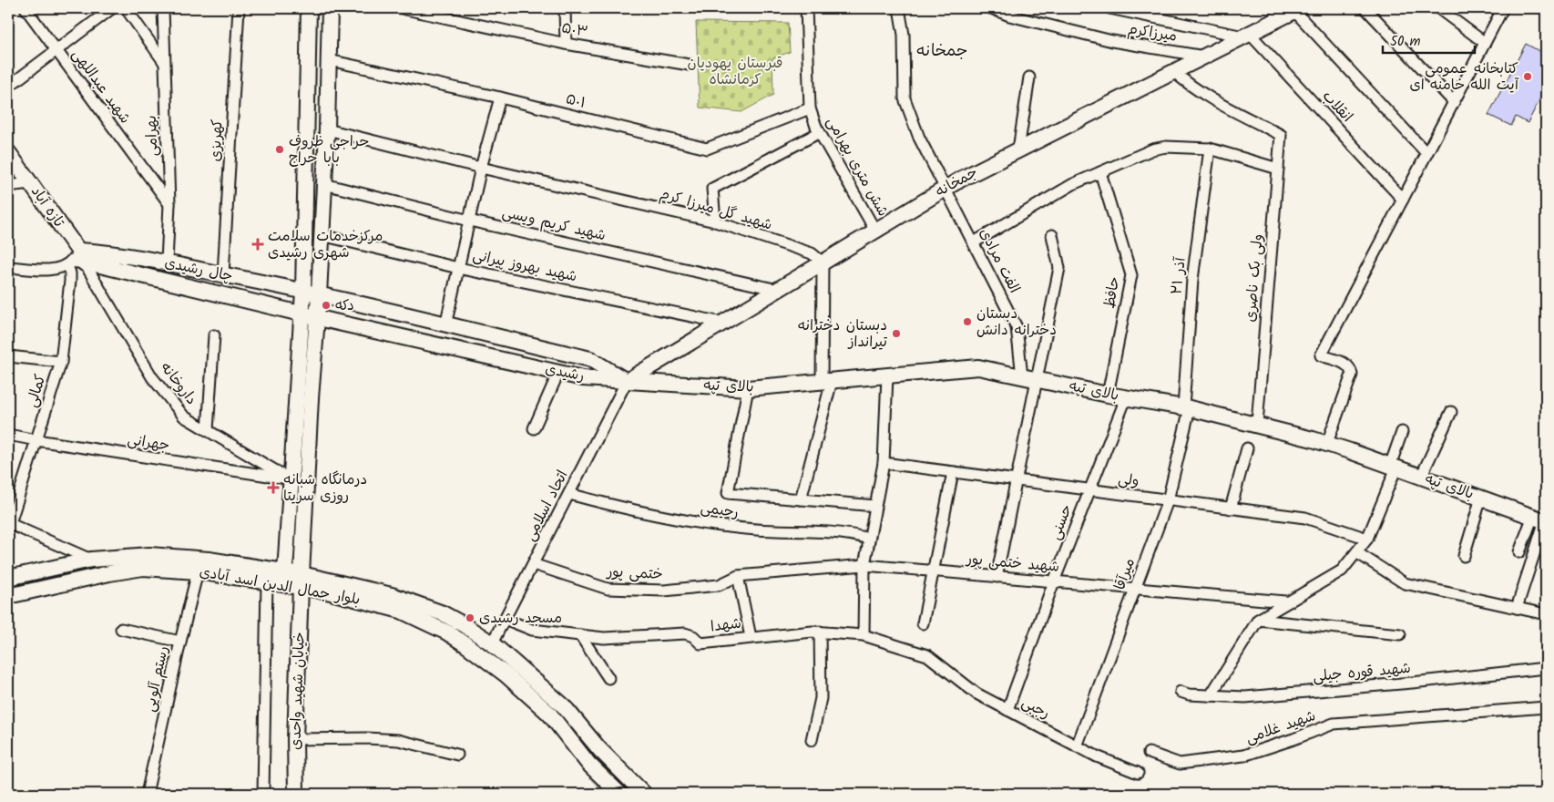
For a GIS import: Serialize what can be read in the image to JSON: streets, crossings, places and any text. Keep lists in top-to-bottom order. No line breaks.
{"streets":{"street":["۵۰۳","میرزاکرم","شهید عبداللهی","۵۰۱","انقلاب","بهرامی","کهریزی","شش متری بهرامی","جمخانه","تازه آباد","شهید گل میرزا کرم","شهید کریم ویسی","الفت مرادی","شهید بهروز پیرانی","چال رشیدی","۲۱ آذر","ولی بک ناصری","حافظ","رشیدی","داروخانه","بالای تپه","کمالی","جهرانی","ولی","اتحاد اسلامی","رحیمی","حسنی","شهید ختمی پور","ختمی پور","میرآقا","بلوار جمال الدین اسد آبادی","شهدا","شهید قوره جیلی","رستم آلویی","خیابان شهید واحدی","رجبی","شهید غلامی"]},"crossings":[["میرزاکرم","جمخانه"],["شهید عبداللهی","بهرامی"],["۵۰۱","شش متری بهرامی"],["انقلاب","جمخانه"],["بهرامی","چال رشیدی"],["کهریزی","چال رشیدی"],["شش متری بهرامی","جمخانه"],["جمخانه","شهید گل میرزا کرم"],["جمخانه","شهید کریم ویسی"],["جمخانه","الفت مرادی"],["جمخانه","شهید بهروز پیرانی"],["جمخانه","ولی بک ناصری"],["جمخانه","رشیدی"],["جمخانه","بالای تپه"],["جمخانه","اتحاد اسلامی"],["تازه آباد","چال رشیدی"],["تازه آباد","داروخانه"],["تازه آباد","کمالی"],["الفت مرادی","بالای تپه"],["چال رشیدی","رشیدی"],["چال رشیدی","داروخانه"],["چال رشیدی","کمالی"],["چال رشیدی","خیابان شهید واحدی"],["۲۱ آذر","بالای تپه"],["۲۱ آذر","میرآقا"],["ولی بک ناصری","بالای تپه"],["حافظ","بالای تپه"],["رشیدی","بالای تپه"],["رشیدی","اتحاد اسلامی"],["رشیدی","خیابان شهید واحدی"],["داروخانه","کمالی"],["داروخانه","جهرانی"],["بالای تپه","اتحاد اسلامی"],["بالای تپه","حسنی"],["بالای تپه","میرآقا"],["کمالی","جهرانی"],["ولی","حسنی"],["ولی","میرآقا"],["اتحاد اسلامی","رحیمی"],["اتحاد اسلامی","ختمی پور"],["اتحاد اسلامی","بلوار جمال الدین اسد آبادی"],["اتحاد اسلامی","شهدا"],["حسنی","شهید ختمی پور"],["حسنی","رجبی"],["شهید ختمی پور","ختمی پور"],["شهید ختمی پور","میرآقا"],["میرآقا","رجبی"],["بلوار جمال الدین اسد آبادی","رستم آلویی"],["بلوار جمال الدین اسد آبادی","خیابان شهید واحدی"],["شهدا","رجبی"]],"districts":["جمخانه"],"parks":["قبرستان یهودیان کرمانشاه"],"places":{"other":["کتابخانه عمومی آیت الله خامنه ای","حراجی ظروف بابا حراج","دکه","دبستان دخترانه دانش","دبستان دخترانه تیرانداز","مسجد رشیدی"],"health":["مرکزخدمات سلامت شهری رشیدی","درمانگاه شبانه روزی سریتا"]},"scale_bar":"50 m"}
